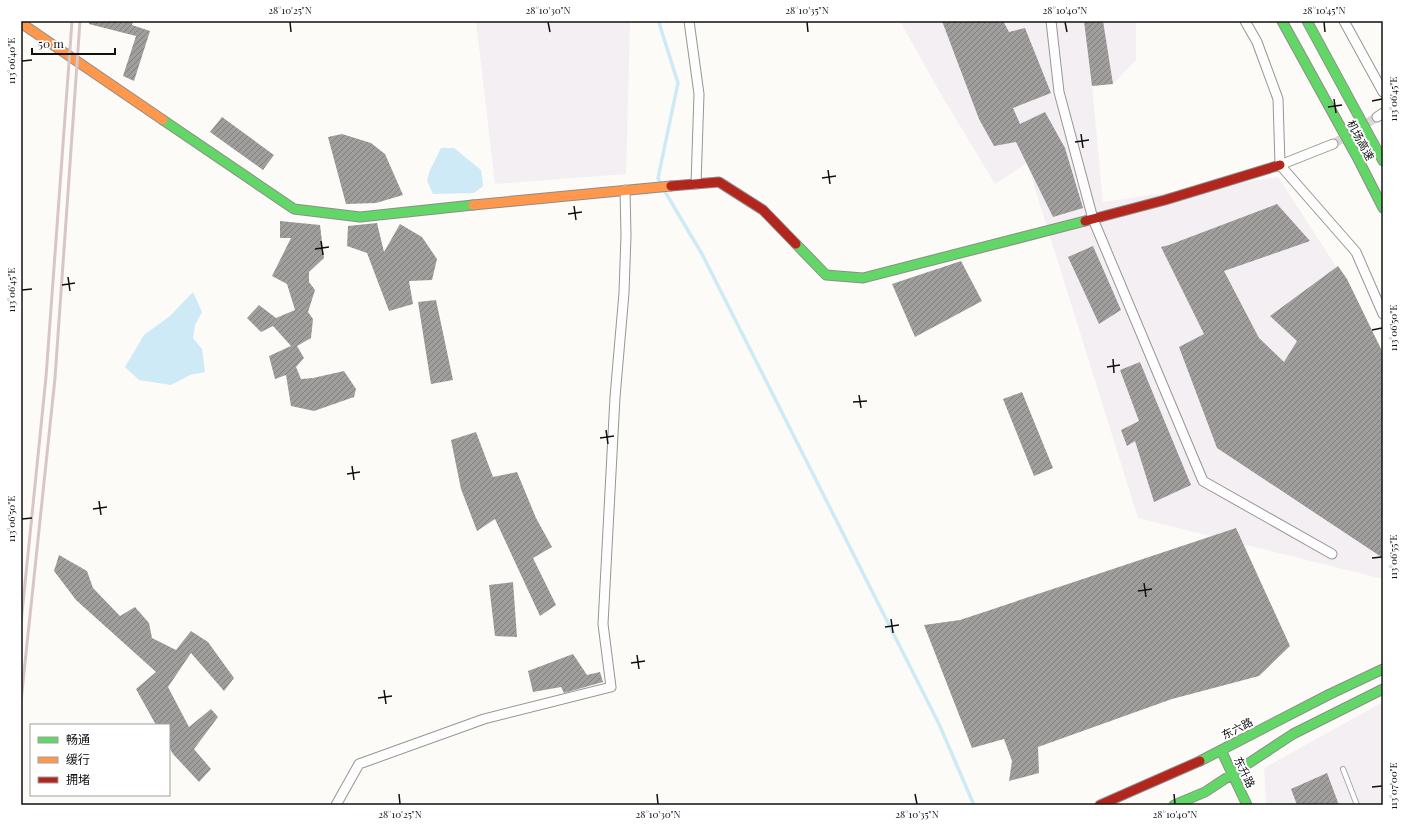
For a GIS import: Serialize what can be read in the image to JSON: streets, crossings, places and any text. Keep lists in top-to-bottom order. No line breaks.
{"streets":{"main road":["机场高速","东六路","东升路"]},"crossings":[["东六路","东升路"]],"legend":["畅通","缓行","拥堵"],"scale_bar":"50 m","coordinates":["28°10'25\"N","28°10'30\"N","28°10'35\"N","28°10'40\"N","28°10'45\"N","113°06'40\"E","113°06'45\"E","113°06'50\"E","113°06'55\"E","113°07'00\"E"]}
